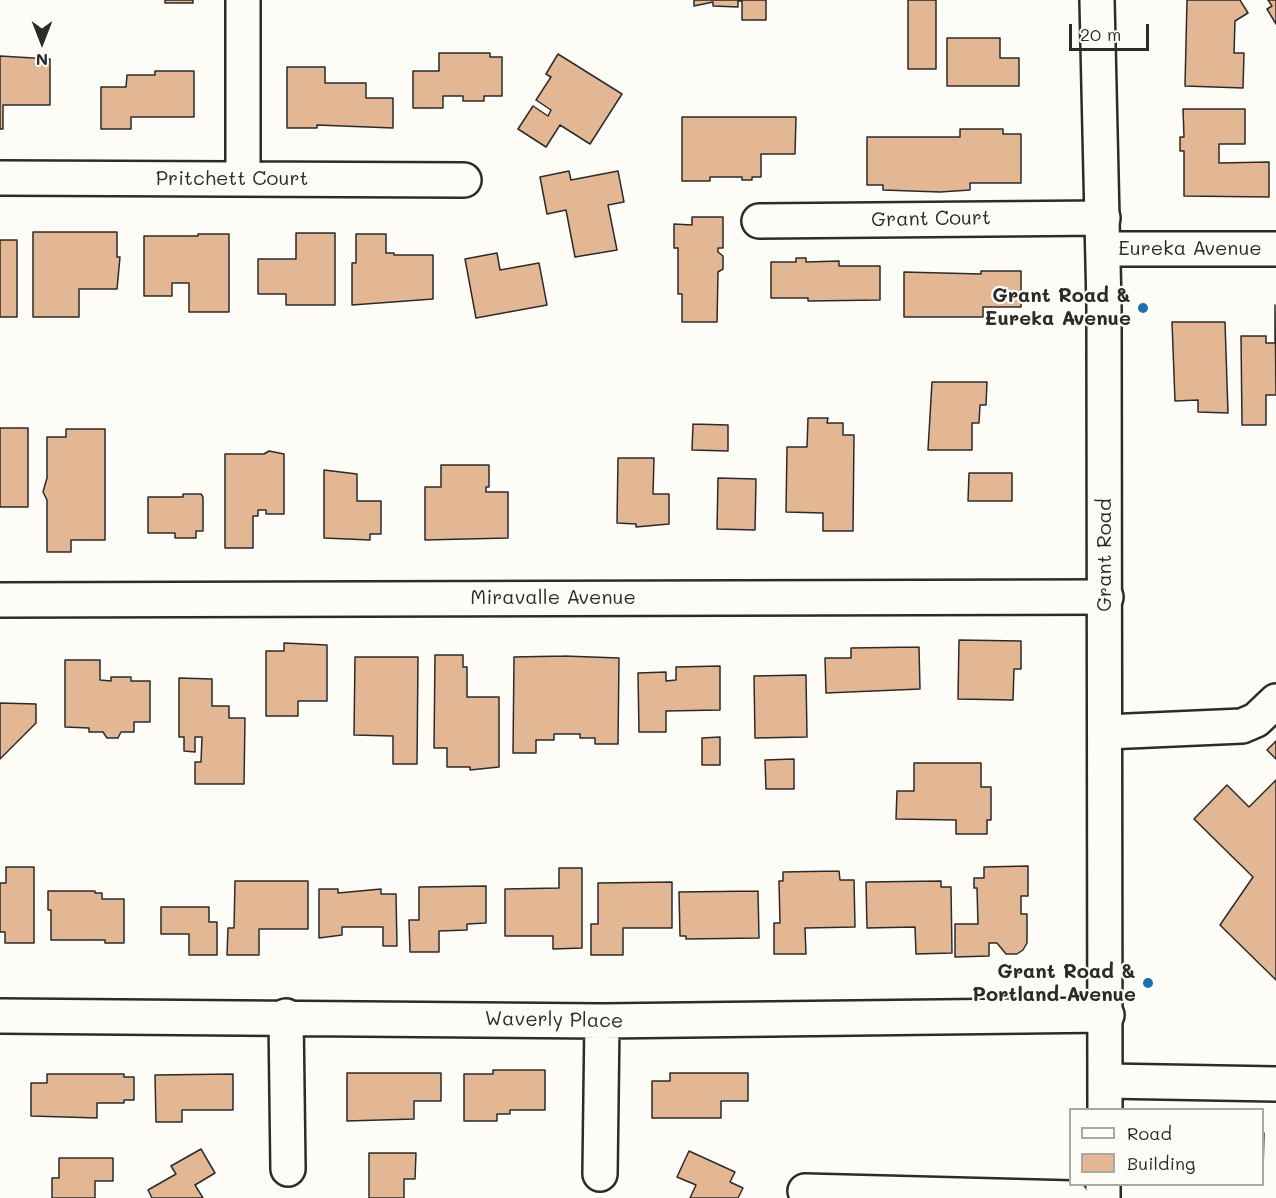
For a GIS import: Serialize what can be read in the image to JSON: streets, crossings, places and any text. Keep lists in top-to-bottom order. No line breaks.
{"streets":{"street":["Pritchett Court","Grant Court","Eureka Avenue","Grant Road","Miravalle Avenue","Waverly Place"]},"crossings":[["Grant Court","Eureka Avenue"],["Grant Court","Grant Road"],["Eureka Avenue","Grant Road"],["Grant Road","Miravalle Avenue"],["Grant Road","Waverly Place"]],"places":["Grant Road & Eureka Avenue","Grant Road & Portland Avenue"],"legend":["Road","Building"],"scale_bar":"20 m","north":"bottom"}
